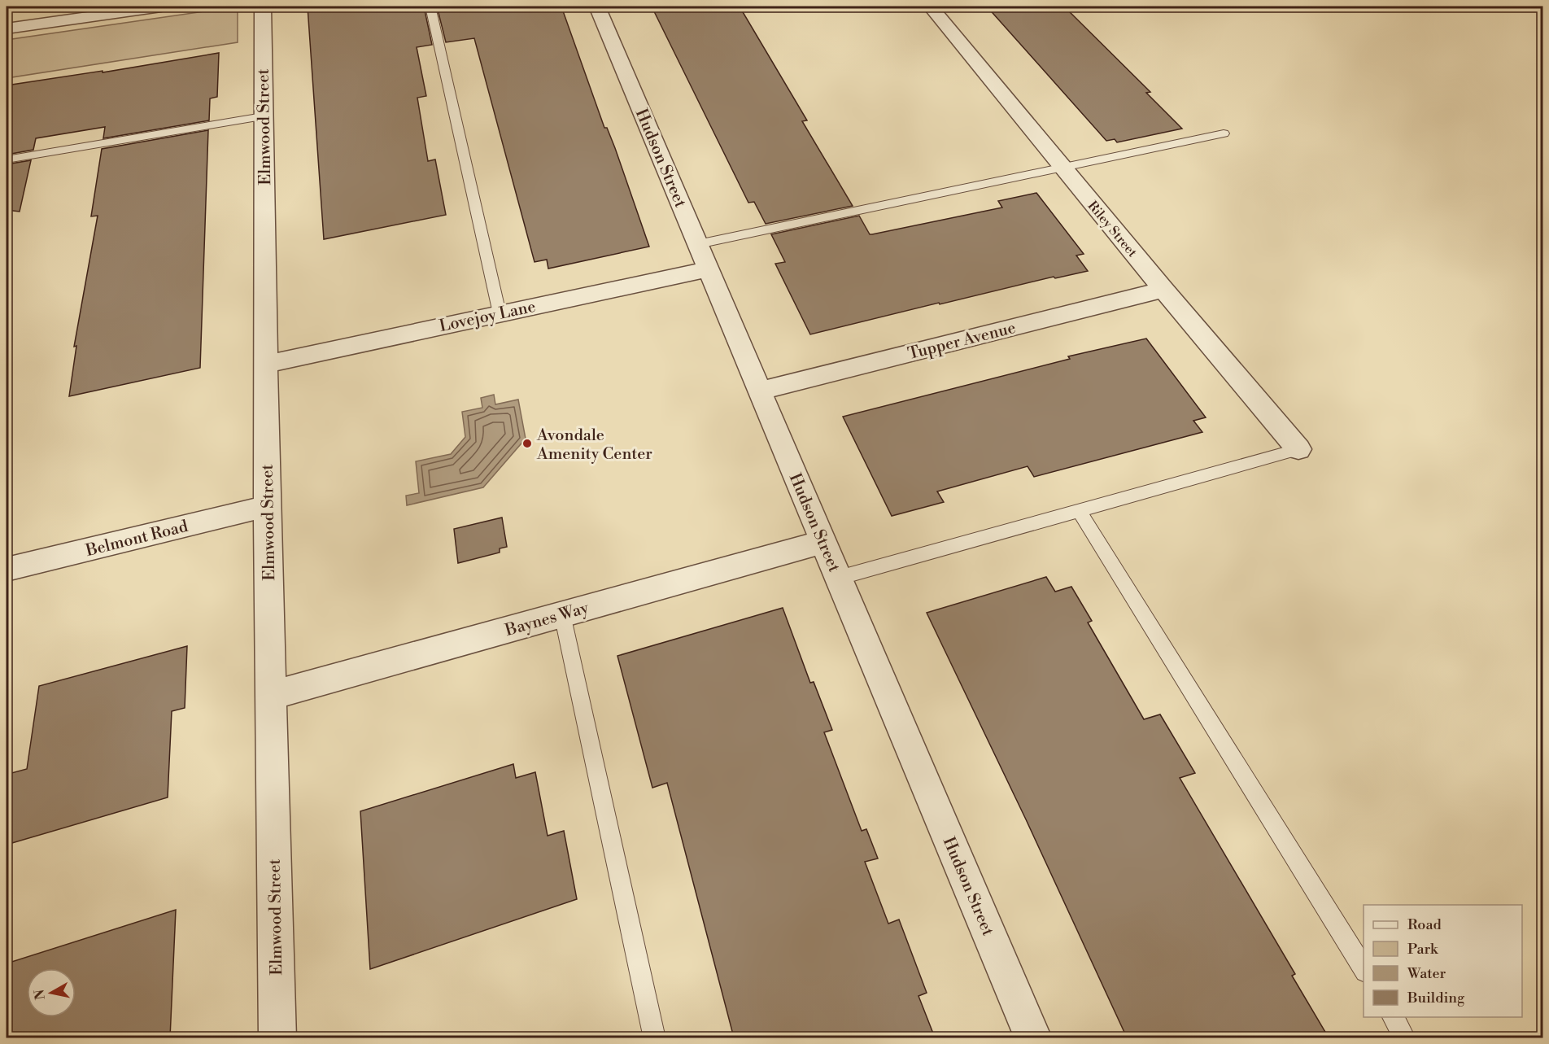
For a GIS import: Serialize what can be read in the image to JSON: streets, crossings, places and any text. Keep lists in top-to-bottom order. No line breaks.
{"streets":{"street":["Elmwood Street","Hudson Street","Riley Street","Lovejoy Lane","Tupper Avenue","Belmont Road","Baynes Way"]},"crossings":[["Elmwood Street","Lovejoy Lane"],["Elmwood Street","Belmont Road"],["Elmwood Street","Baynes Way"],["Hudson Street","Lovejoy Lane"],["Hudson Street","Tupper Avenue"],["Hudson Street","Baynes Way"],["Riley Street","Tupper Avenue"]],"places":["Avondale Amenity Center"],"legend":["Road","Park","Water","Building"],"north":"left"}
